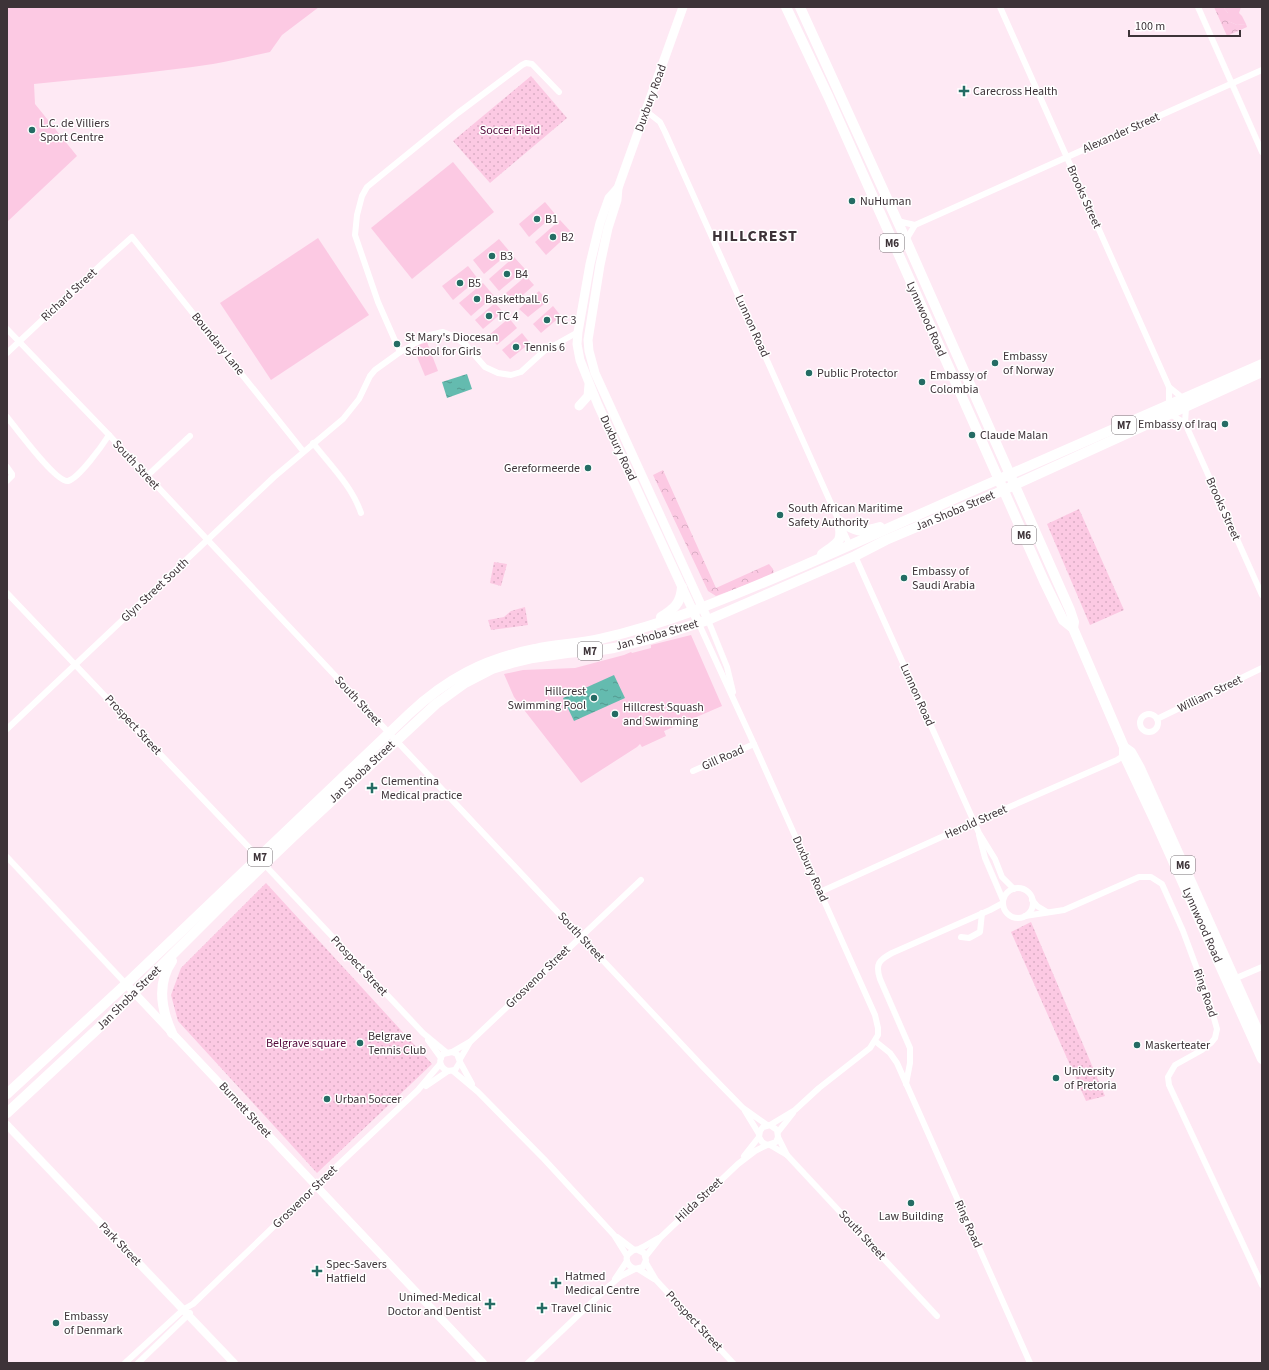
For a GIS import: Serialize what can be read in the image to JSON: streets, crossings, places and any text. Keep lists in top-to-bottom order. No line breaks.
{"streets":{"main road":["Duxbury Road","M6","Lynnwood Road","M7","Jan Shoba Street"],"street":["Alexander Street","Brooks Street","Richard Street","Lunnon Road","Boundary Lane","South Street","Glyn Street South","William Street","Prospect Street","Gill Road","Herold Street","Grosvenor Street","Ring Road","Burnett Street","Hilda Street","Park Street"]},"crossings":[["Duxbury Road","Lunnon Road"],["Duxbury Road","Jan Shoba Street"],["Duxbury Road","Glyn Street South"],["Duxbury Road","Gill Road"],["Duxbury Road","Herold Street"],["Duxbury Road","Ring Road"],["Alexander Street","Brooks Street"],["Brooks Street","Jan Shoba Street"],["Richard Street","Boundary Lane"],["Richard Street","South Street"],["Lynnwood Road","Jan Shoba Street"],["Lynnwood Road","Herold Street"],["Lunnon Road","Jan Shoba Street"],["Lunnon Road","Herold Street"],["Lunnon Road","Ring Road"],["Boundary Lane","Glyn Street South"],["South Street","Jan Shoba Street"],["South Street","Glyn Street South"],["South Street","Grosvenor Street"],["South Street","Hilda Street"],["Jan Shoba Street","Prospect Street"],["Jan Shoba Street","Burnett Street"],["Glyn Street South","Prospect Street"],["Prospect Street","Grosvenor Street"],["Prospect Street","Hilda Street"],["Grosvenor Street","Burnett Street"],["Grosvenor Street","Park Street"]],"districts":["HILLCREST"],"parks":["Soccer Field","Belgrave square"],"places":{"health":["Carecross Health","Clementina Medical practice","Spec-Savers Hatfield","Hatmed Medical Centre","Unimed-Medical Doctor and Dentist","Travel Clinic"],"other":["L.C. de Villiers Sport Centre","NuHuman","B1","B2","B3","B4","B5","BasketbalL 6","TC 4","TC 3","St Mary's Diocesan School for Girls","Tennis 6","Embassy of Norway","Public Protector","Embassy of Colombia","Embassy of Iraq","Claude Malan","Gereformeerde","South African Maritime Safety Authority","Embassy of Saudi Arabia","Hillcrest Swimming Pool","Hillcrest Squash and Swimming","Belgrave Tennis Club","Maskerteater","University of Pretoria","Urban 5occer","Law Building","Embassy of Denmark"]},"scale_bar":"100 m"}
